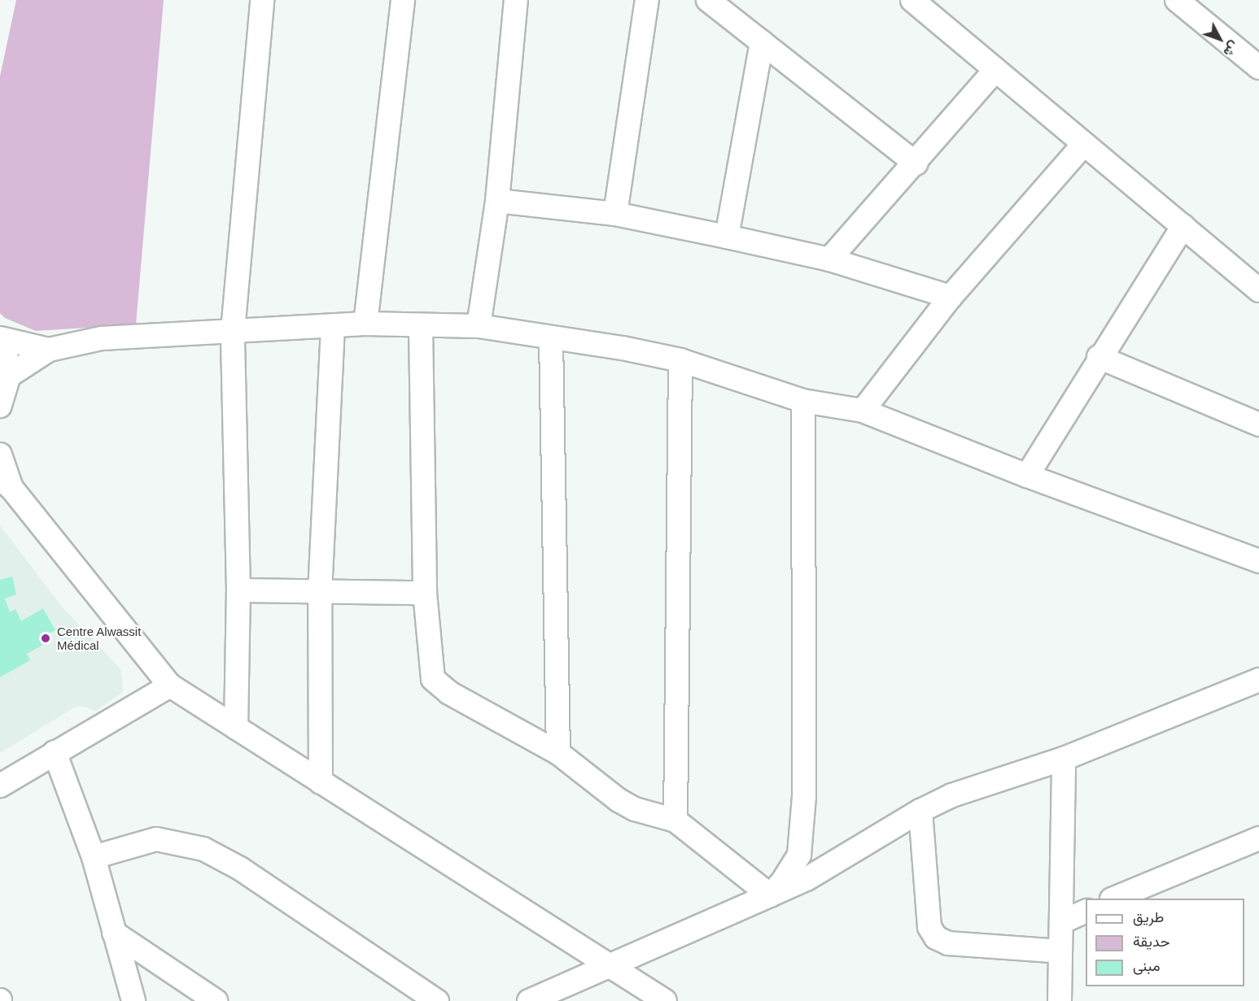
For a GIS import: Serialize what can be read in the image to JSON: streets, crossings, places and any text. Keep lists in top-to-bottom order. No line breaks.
{"places":["Centre Alwassit Médical"],"legend":["طريق","حديقة","مبنى"],"north":"bottom right"}
